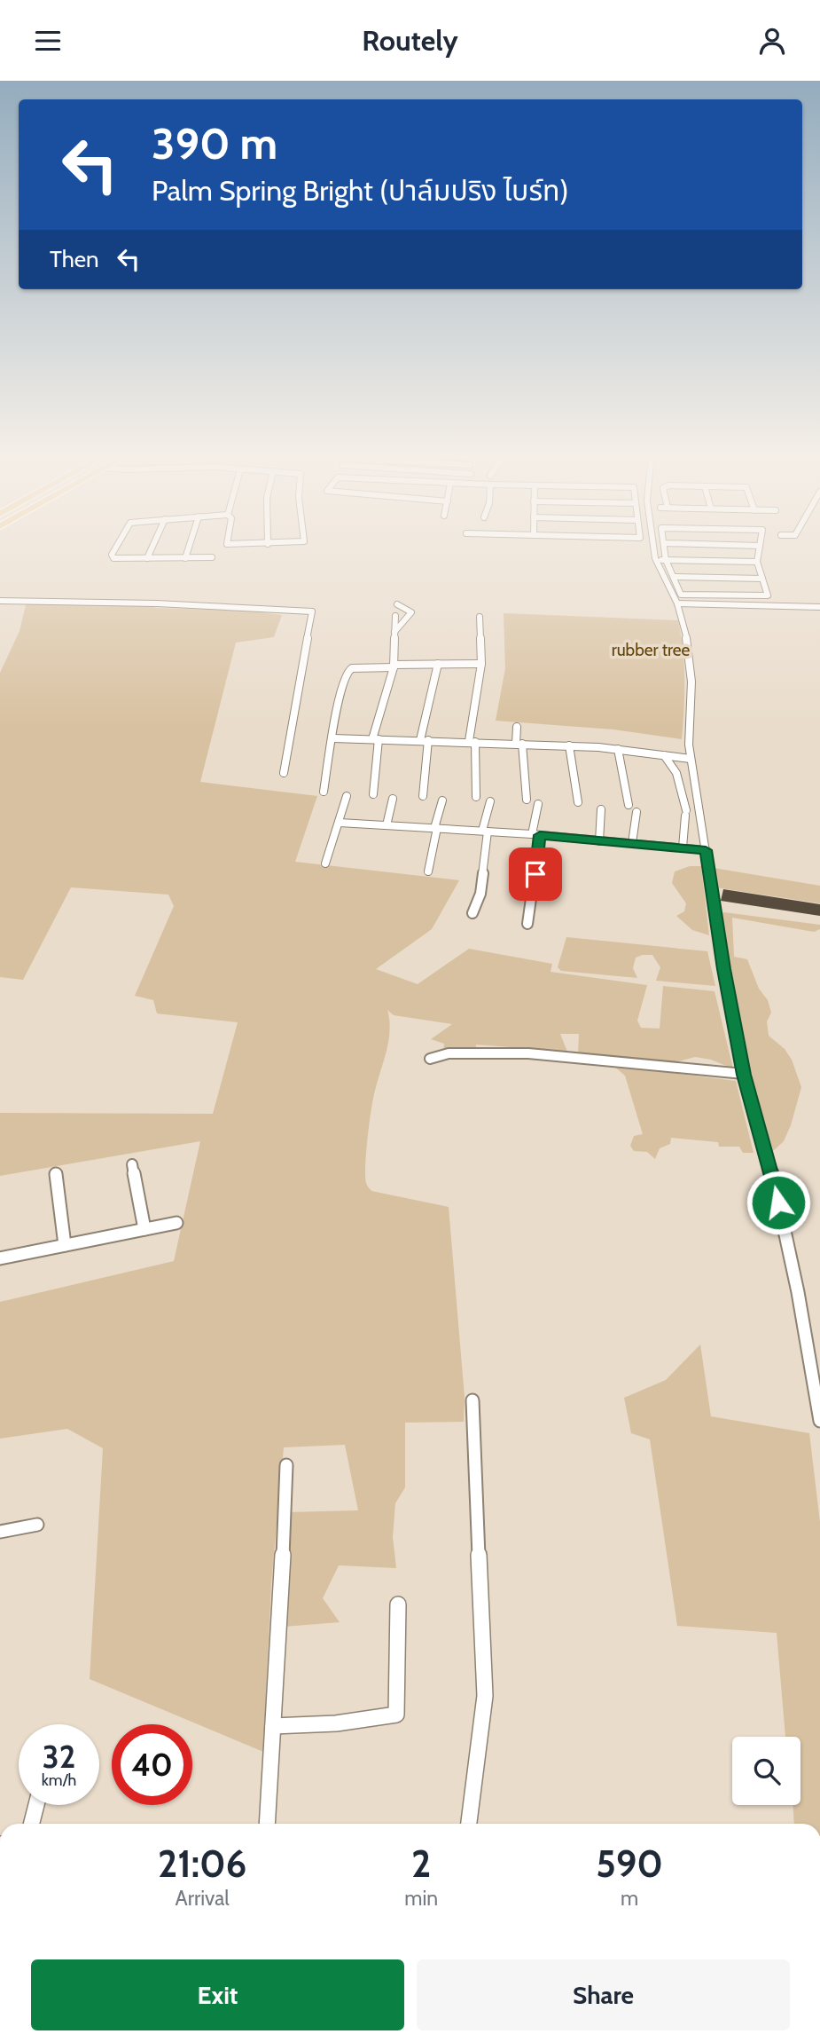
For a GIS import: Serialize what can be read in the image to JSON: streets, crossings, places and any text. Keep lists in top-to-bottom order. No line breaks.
{"parks":["rubber tree"],"page":{"header":"Routely","turn":["390 m","Palm Spring Bright (ปาล์มปริง ไบร์ท)"],"then":"Then","speed":"32 km/h","limit":"40","eta":["21:06","Arrival","2","min","590","m"],"buttons":["Exit","Share"]}}
